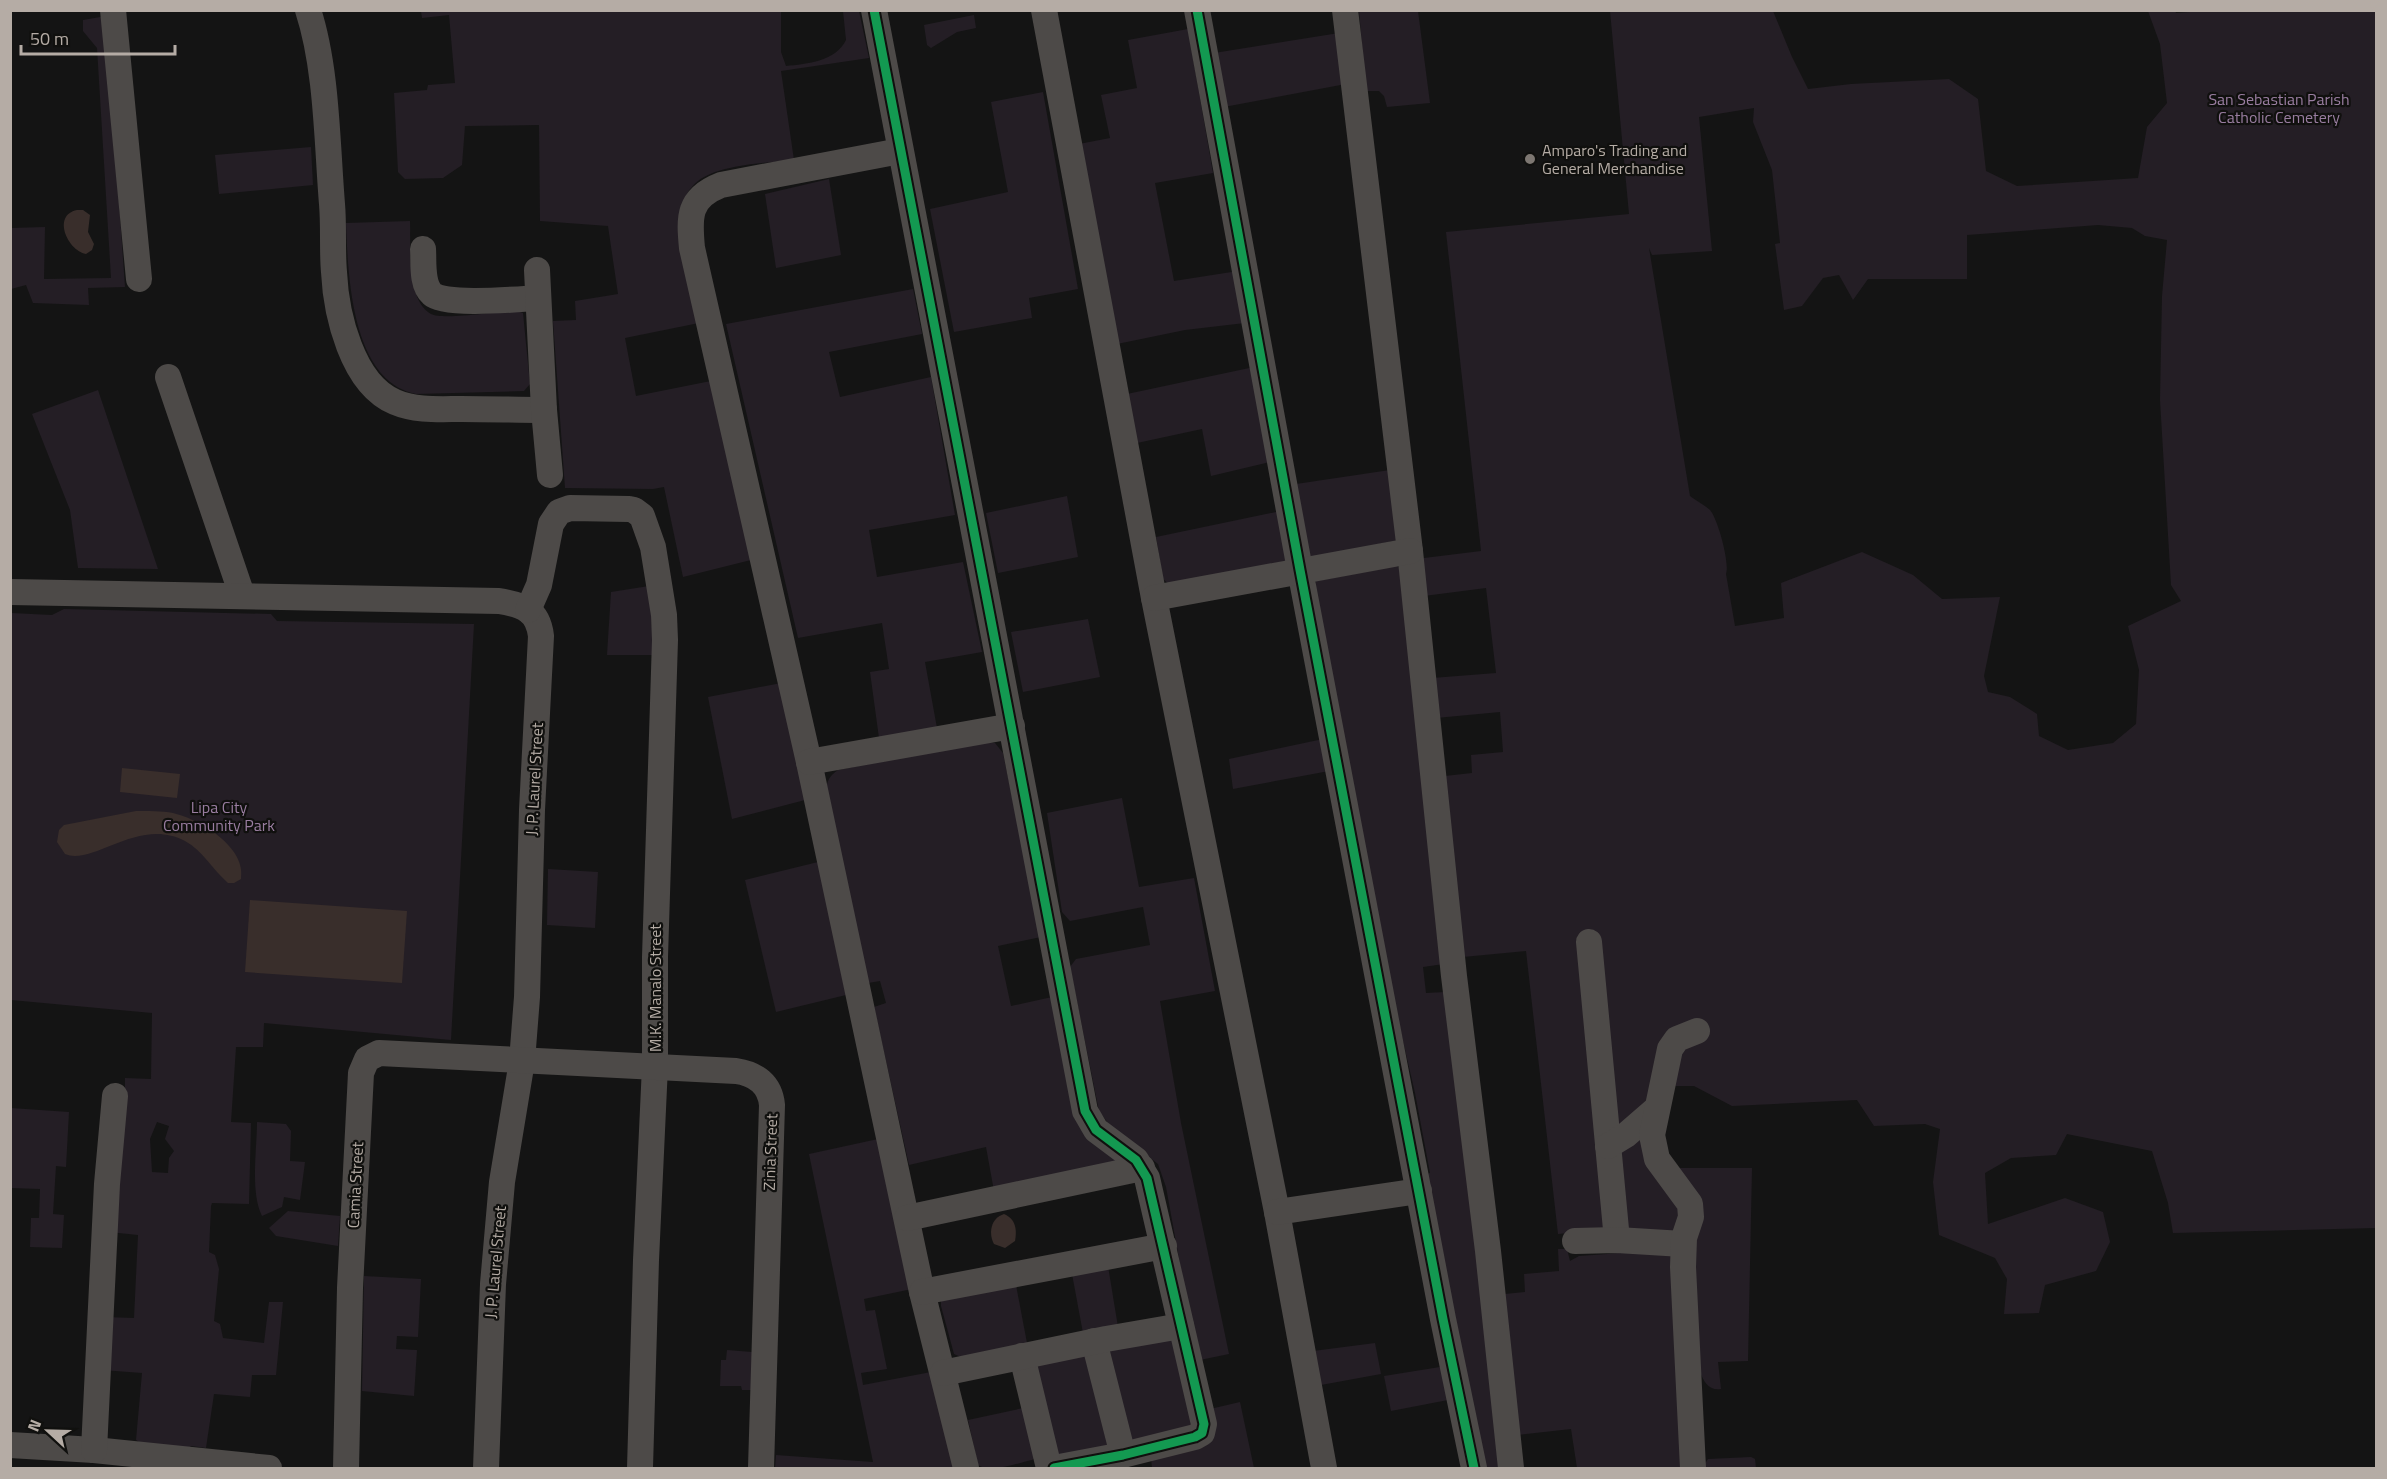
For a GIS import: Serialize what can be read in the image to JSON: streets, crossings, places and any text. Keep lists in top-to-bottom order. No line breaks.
{"streets":{"street":["J. P. Laurel Street","M.K. Manalo Street","Zinia Street","Camia Street"]},"crossings":[["J. P. Laurel Street","M.K. Manalo Street"],["J. P. Laurel Street","Zinia Street"],["J. P. Laurel Street","Camia Street"],["M.K. Manalo Street","Zinia Street"],["Zinia Street","Camia Street"]],"parks":["San Sebastian Parish Catholic Cemetery","Lipa City Community Park"],"places":["Amparo's Trading and General Merchandise"],"scale_bar":"50 m","north":"left"}
